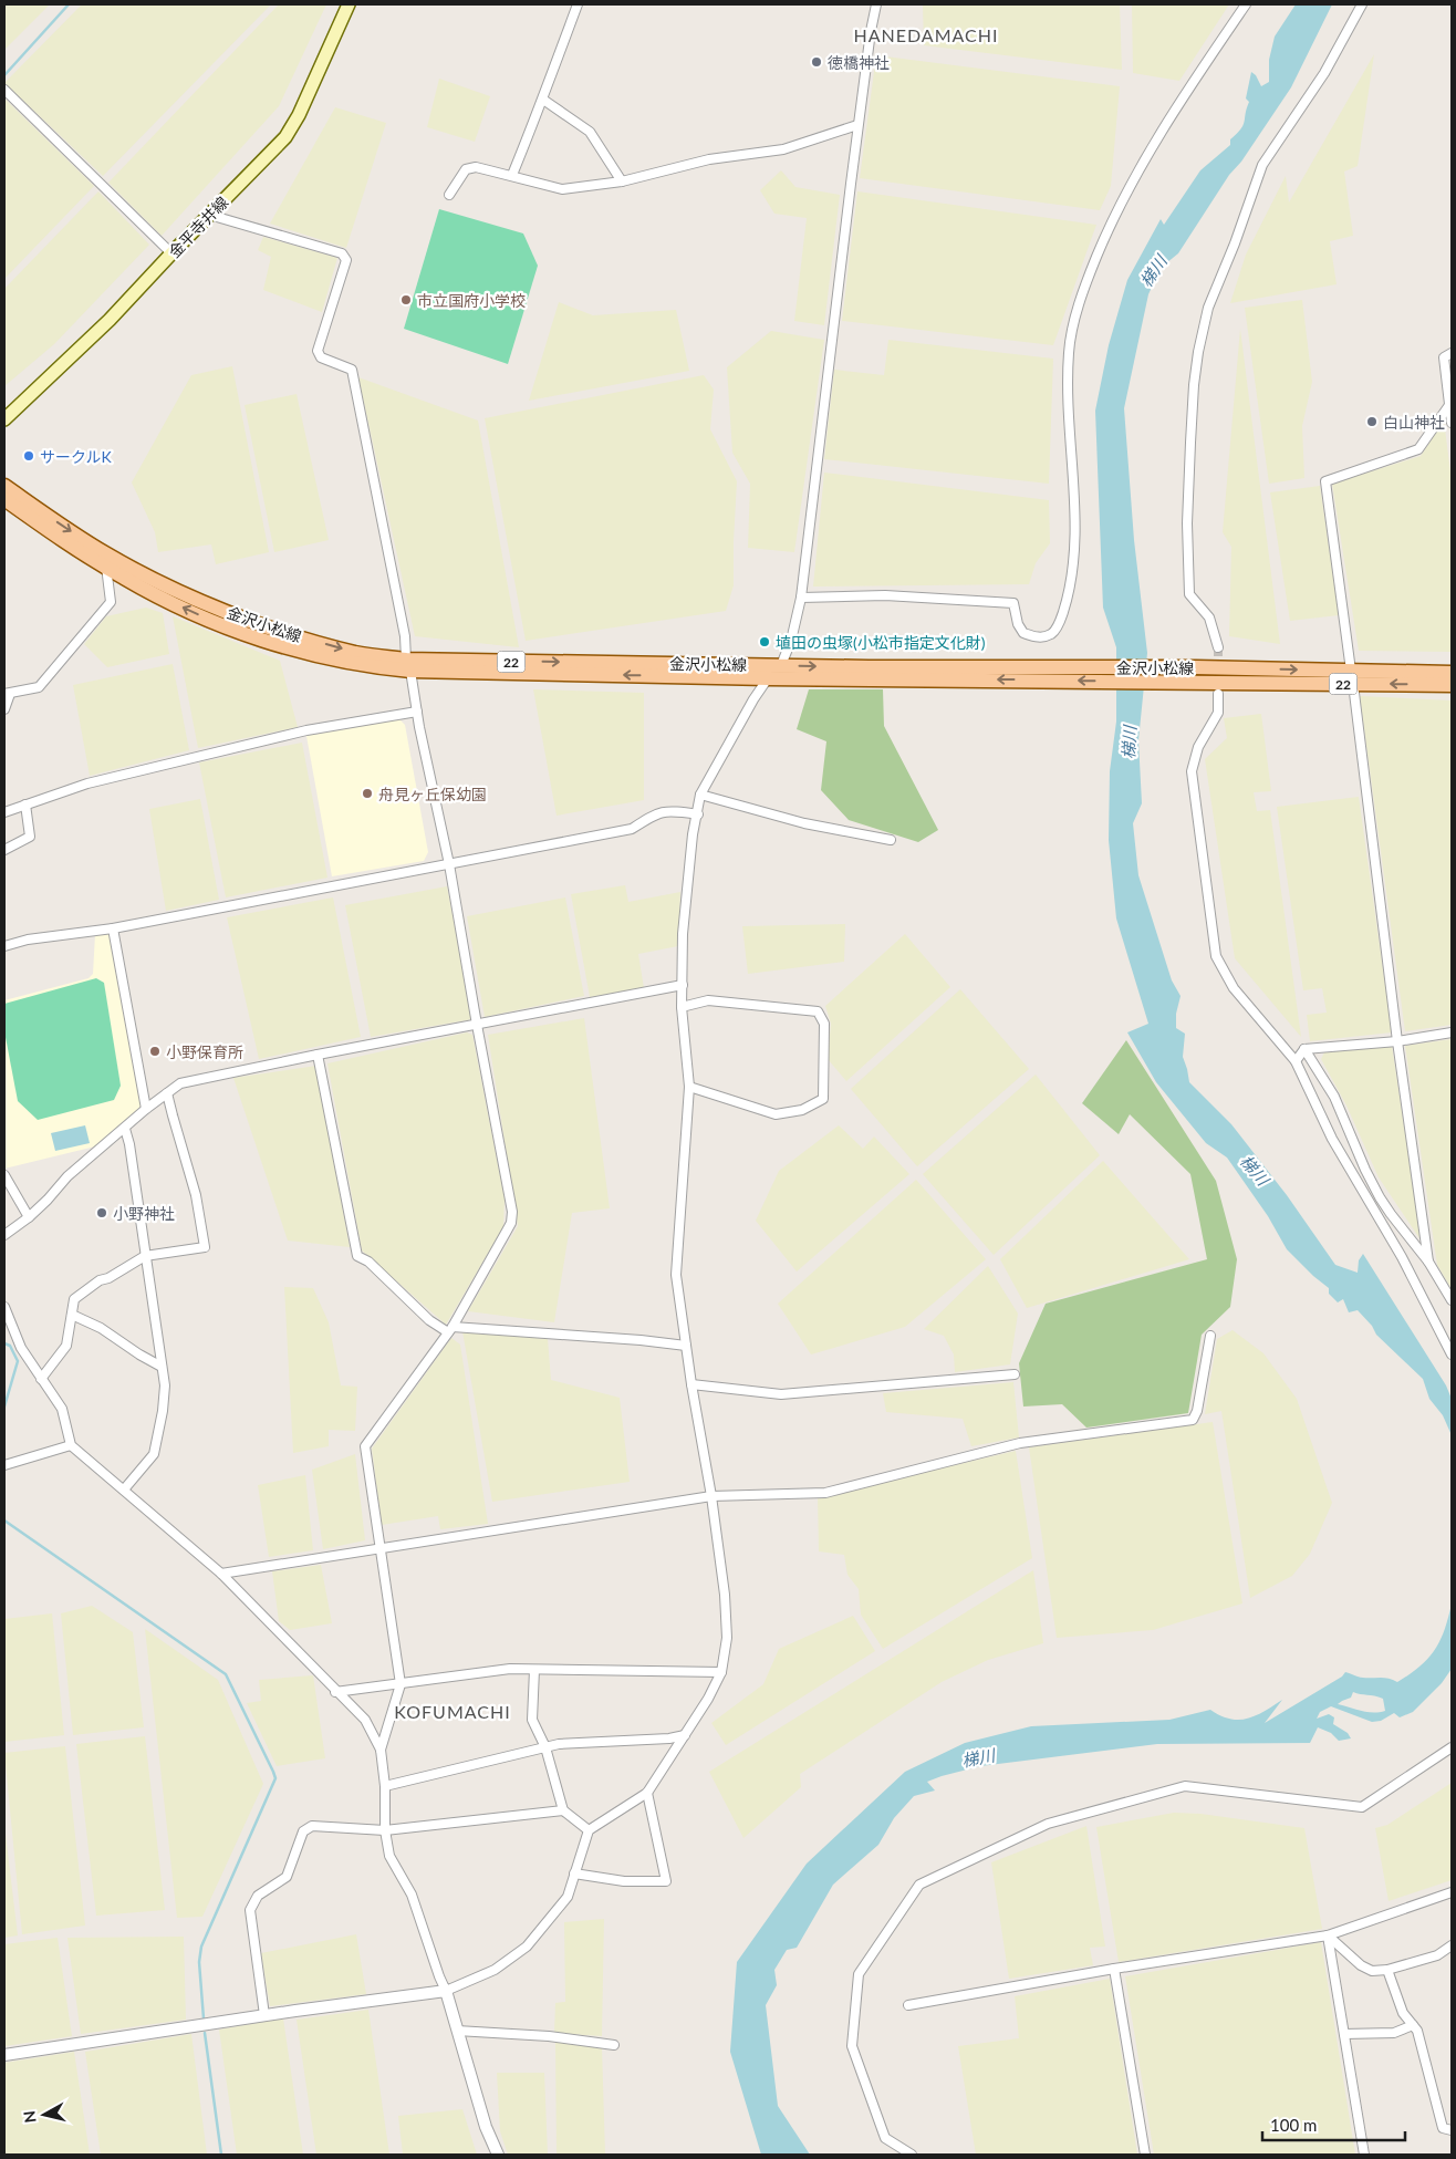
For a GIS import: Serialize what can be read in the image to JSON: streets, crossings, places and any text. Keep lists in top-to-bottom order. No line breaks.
{"streets":{"main road":["金平寺井線","金沢小松線","22"]},"districts":["HANEDAMACHI","KOFUMACHI"],"water":["梯川"],"places":["徳橋神社","市立国府小学校","白山神社","サークルK","埴田の虫塚(小松市指定文化財)","舟見ヶ丘保幼園","小野保育所","小野神社"],"scale_bar":"100 m","north":"left"}
